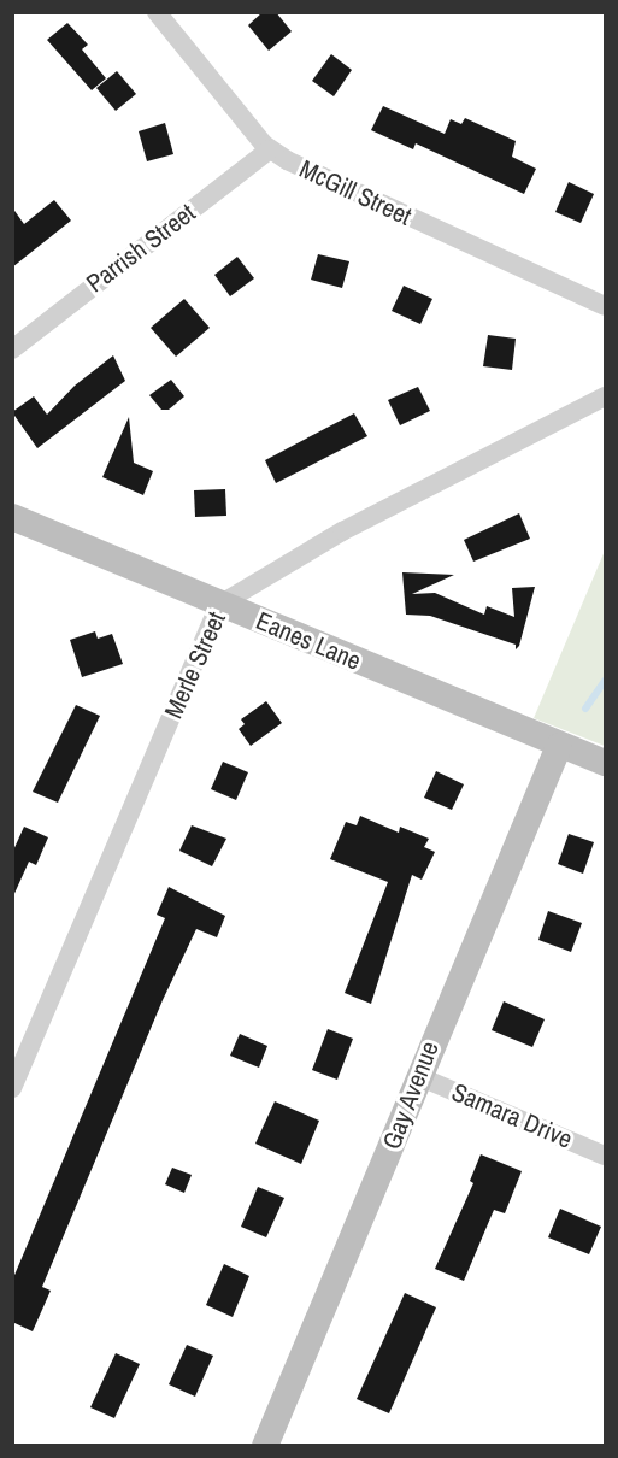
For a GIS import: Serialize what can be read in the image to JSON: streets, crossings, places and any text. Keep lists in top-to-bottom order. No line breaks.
{"streets":{"street":["McGill Street","Parrish Street","Eanes Lane","Merle Street","Gay Avenue","Samara Drive"]},"crossings":[["McGill Street","Parrish Street"],["Eanes Lane","Merle Street"],["Eanes Lane","Gay Avenue"],["Gay Avenue","Samara Drive"]]}
